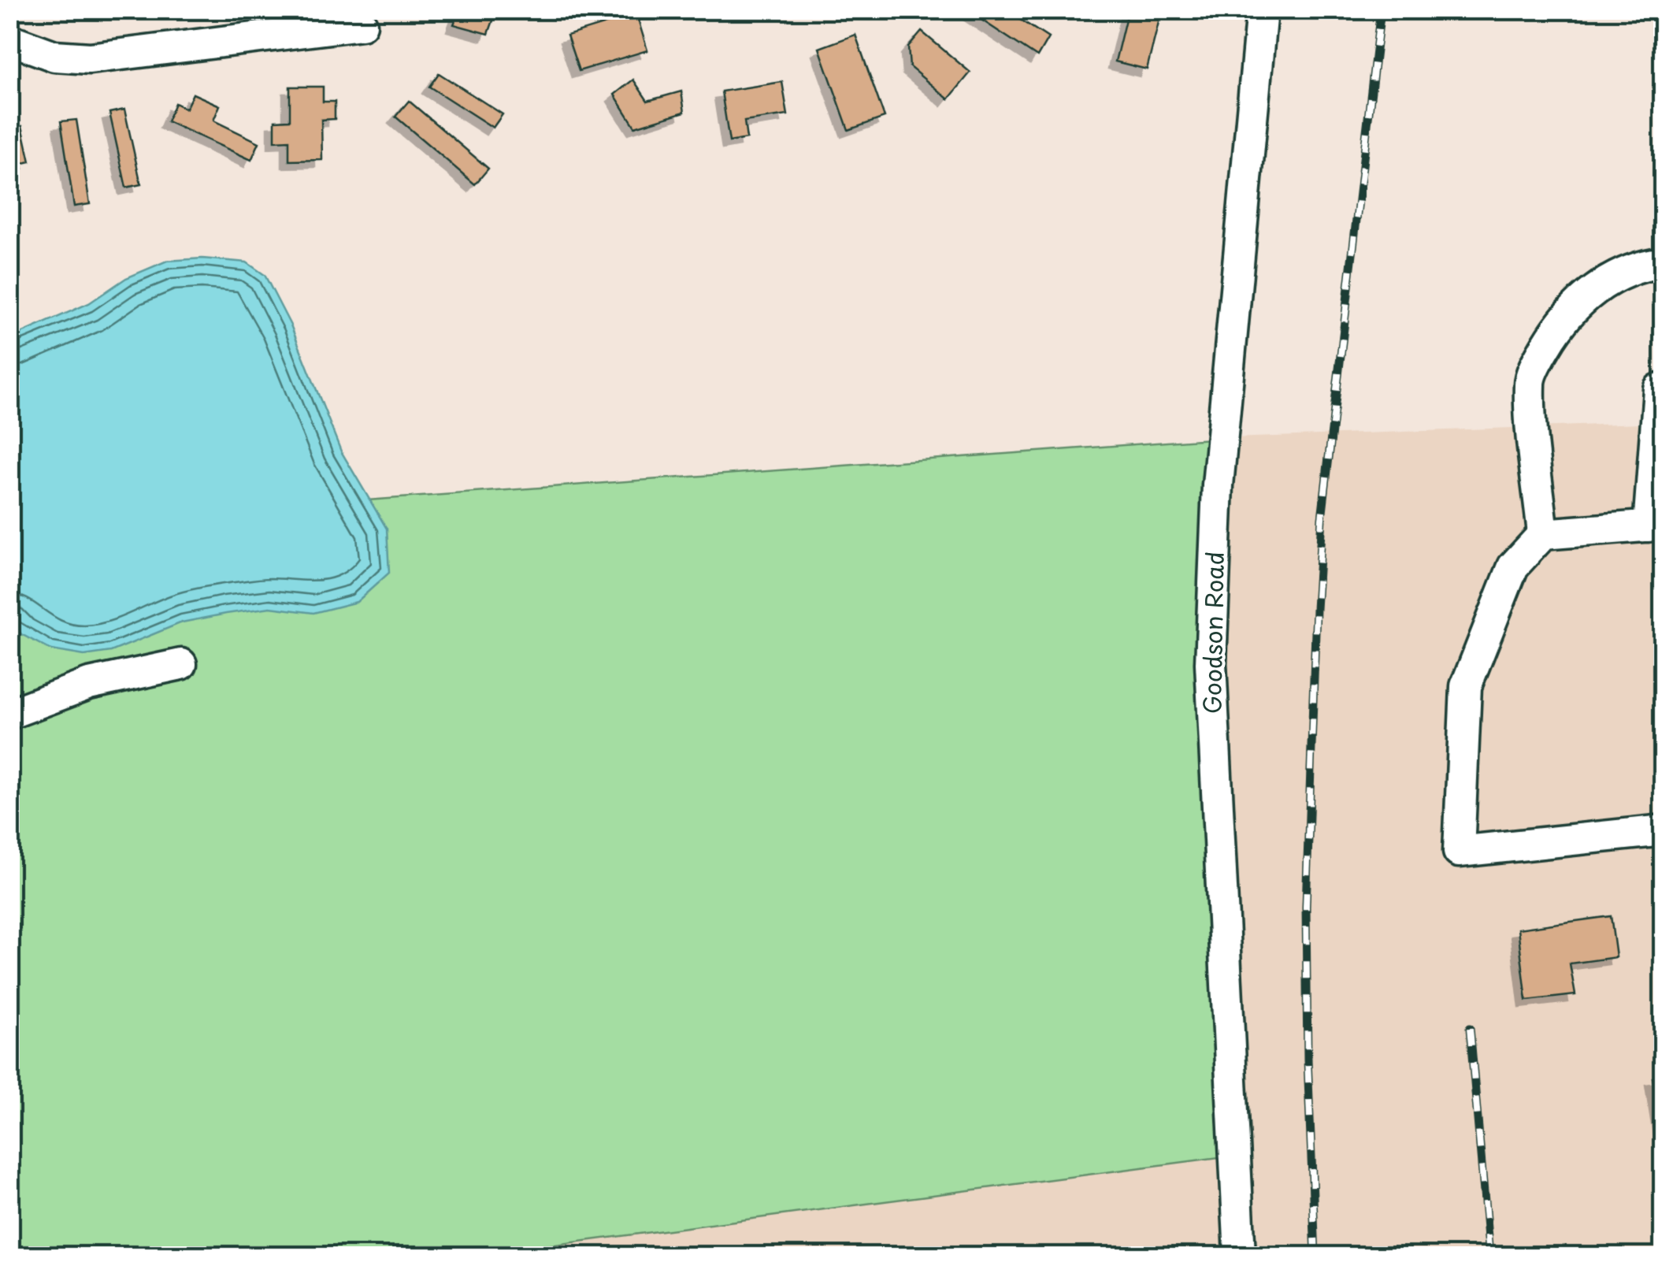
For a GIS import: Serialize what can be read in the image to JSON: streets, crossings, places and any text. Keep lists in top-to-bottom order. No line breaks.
{"streets":{"street":["Goodson Road"]}}
